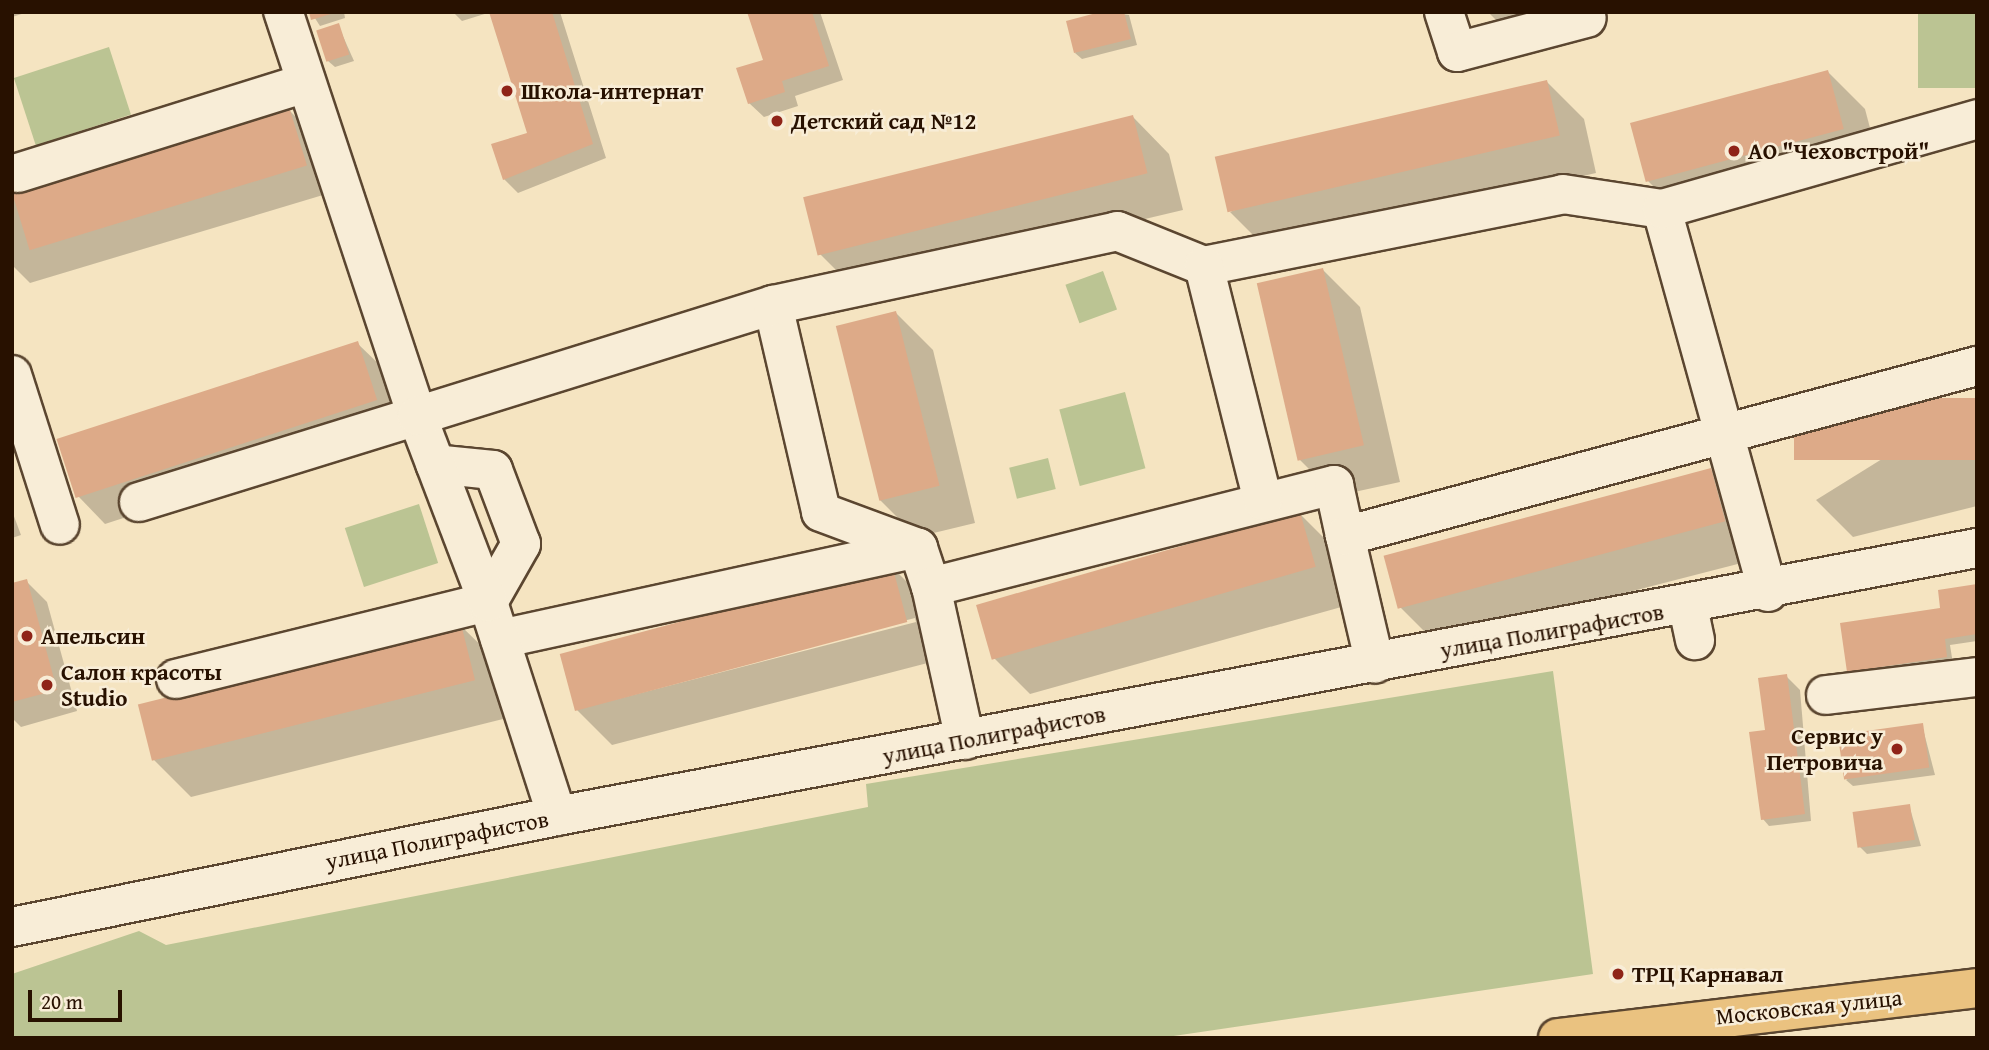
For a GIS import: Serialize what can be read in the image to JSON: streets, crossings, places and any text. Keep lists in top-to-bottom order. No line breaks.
{"streets":{"main road":["Московская улица"],"street":["улица Полиграфистов"]},"places":["Школа-интернат","Детский сад №12","АО \"Чеховстрой\"","Апельсин","Салон красоты Studio","Сервис у Петровича","ТРЦ Карнавал"],"scale_bar":"20 m"}
